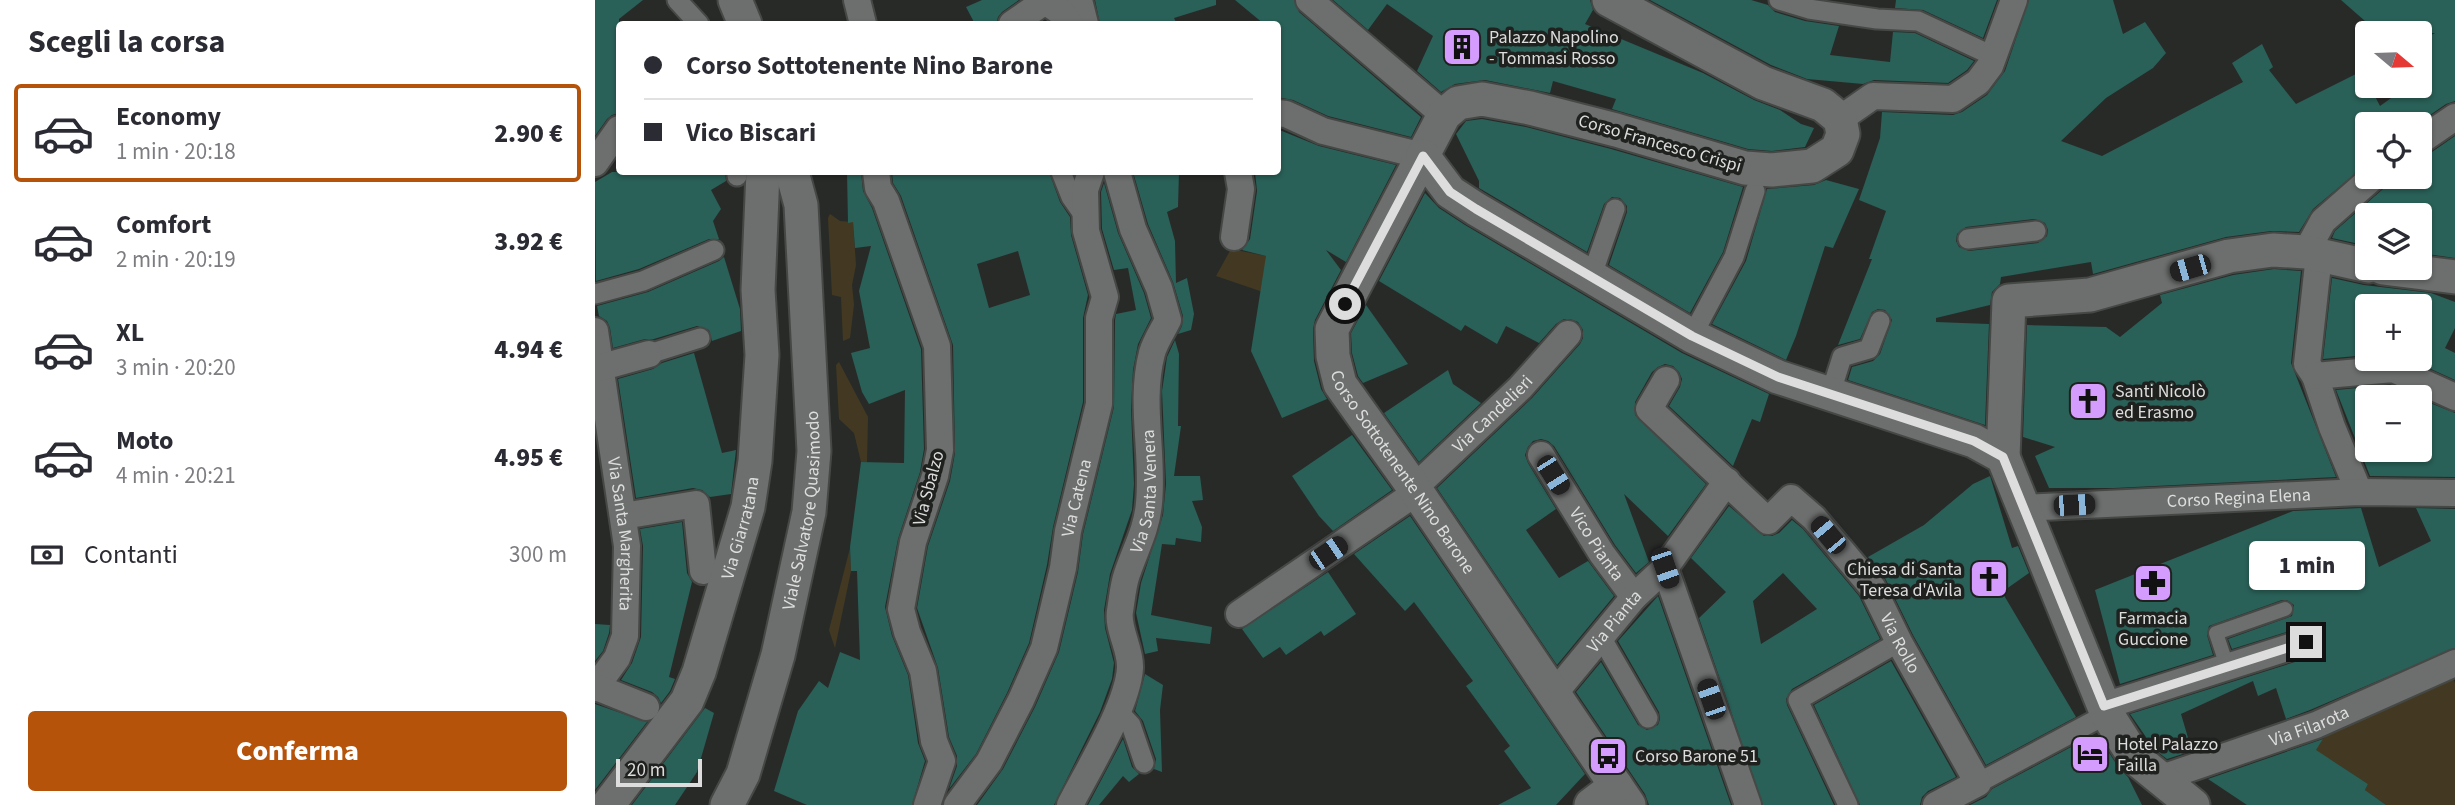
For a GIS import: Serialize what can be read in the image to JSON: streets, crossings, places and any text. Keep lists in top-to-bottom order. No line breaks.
{"streets":{"street":["Corso Francesco Crispi","Via Candelieri","Corso Sottotenente Nino Barone","Via Sbalzo","Via Santa Venera","Via Catena","Corso Regina Elena","Viale Salvatore Quasimodo","Via Giarratana","Via Santa Margherita","Vico Pianta","Via Pianta","Via Rollo","Via Filarota"]},"crossings":[["Corso Francesco Crispi","Corso Sottotenente Nino Barone"],["Via Candelieri","Corso Sottotenente Nino Barone"],["Corso Sottotenente Nino Barone","Via Pianta"],["Vico Pianta","Via Pianta"],["Via Pianta","Via Rollo"]],"places":{"building":["Palazzo Napolino - Tommasi Rosso"],"church":["Santi Nicolò ed Erasmo","Chiesa di Santa Teresa d'Avila"],"pharmacy":["Farmacia Guccione"],"hotel":["Hotel Palazzo Failla"],"bus stop":["Corso Barone 51"]},"scale_bar":"20 m","north":"right","page":{"heading":"Scegli la corsa","map_buttons":["+","−"],"banner":["Corso Sottotenente Nino Barone","Vico Biscari"],"list":[{"name":"Economy","note":"1 min · 20:18","value":"2.90 €"},{"name":"Comfort","note":"2 min · 20:19","value":"3.92 €"},{"name":"XL","note":"3 min · 20:20","value":"4.94 €"},{"name":"Moto","note":"4 min · 20:21","value":"4.95 €"}],"pay":["Contanti","300 m"],"bubble":"1 min","buttons":"Conferma","scale":"20 m"}}
